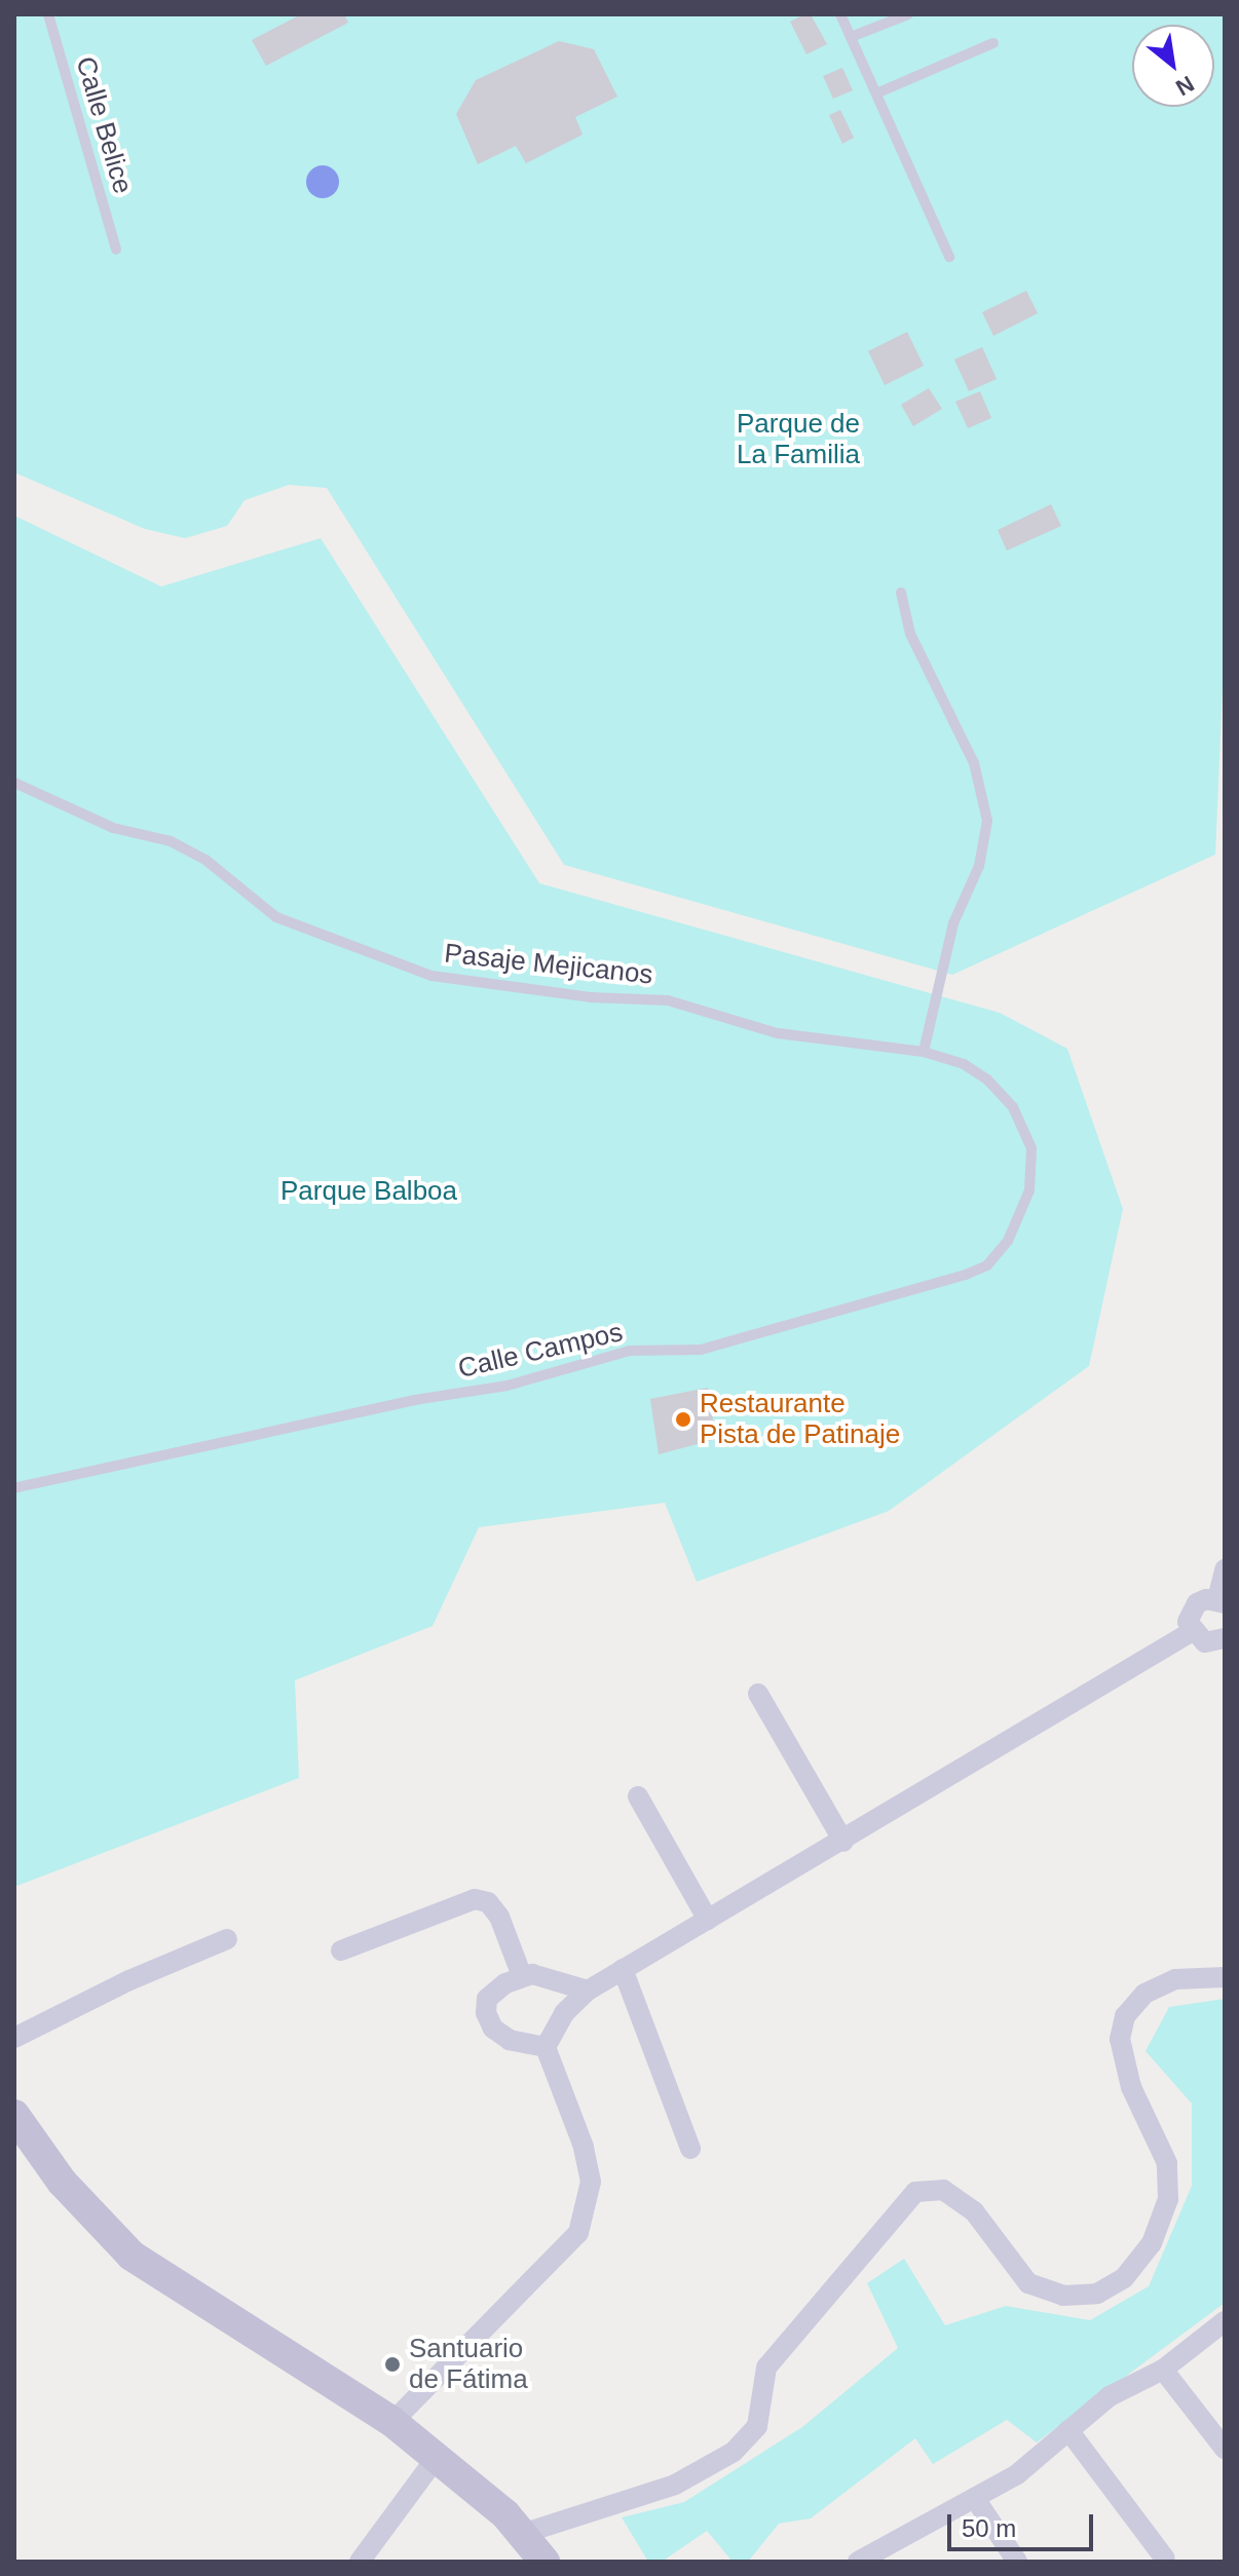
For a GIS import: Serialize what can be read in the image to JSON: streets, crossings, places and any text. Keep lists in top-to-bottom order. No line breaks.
{"streets":{"lane":["Calle Belice","Pasaje Mejicanos","Calle Campos"]},"crossings":[["Pasaje Mejicanos","Calle Campos"]],"parks":["Parque de La Familia","Parque Balboa"],"places":["Restaurante Pista de Patinaje","Santuario de Fátima"],"scale_bar":"50 m","north":"bottom right"}
